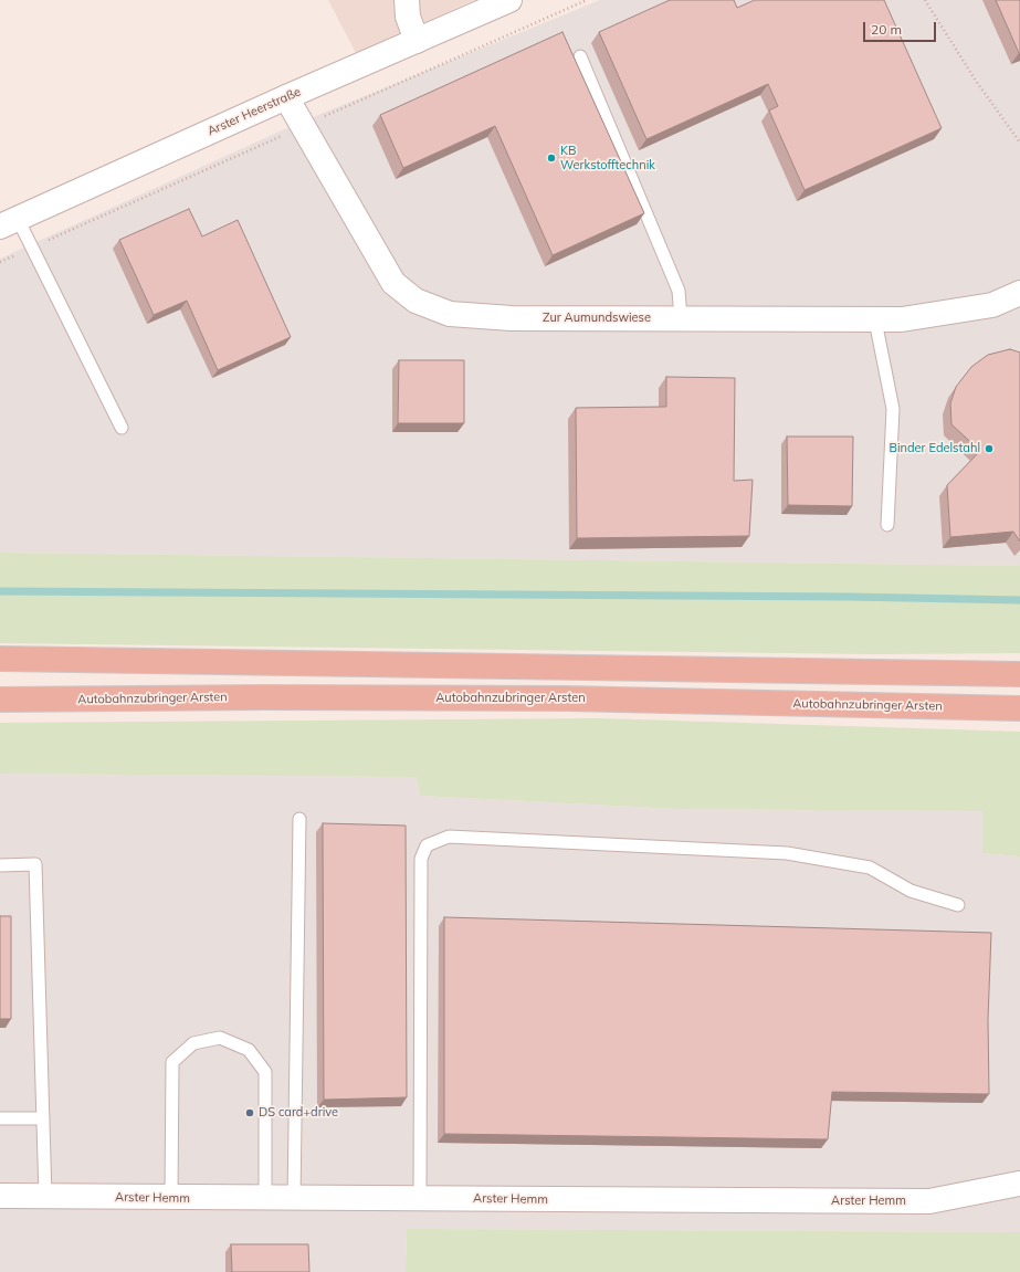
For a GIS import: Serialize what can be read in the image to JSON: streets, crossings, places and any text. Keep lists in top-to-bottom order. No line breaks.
{"streets":{"highway":["Autobahnzubringer Arsten"],"street":["Arster Heerstraße","Zur Aumundswiese","Arster Hemm"]},"crossings":[["Arster Heerstraße","Zur Aumundswiese"]],"places":["KB Werkstofftechnik","Binder Edelstahl","DS card+drive"],"scale_bar":"20 m"}
